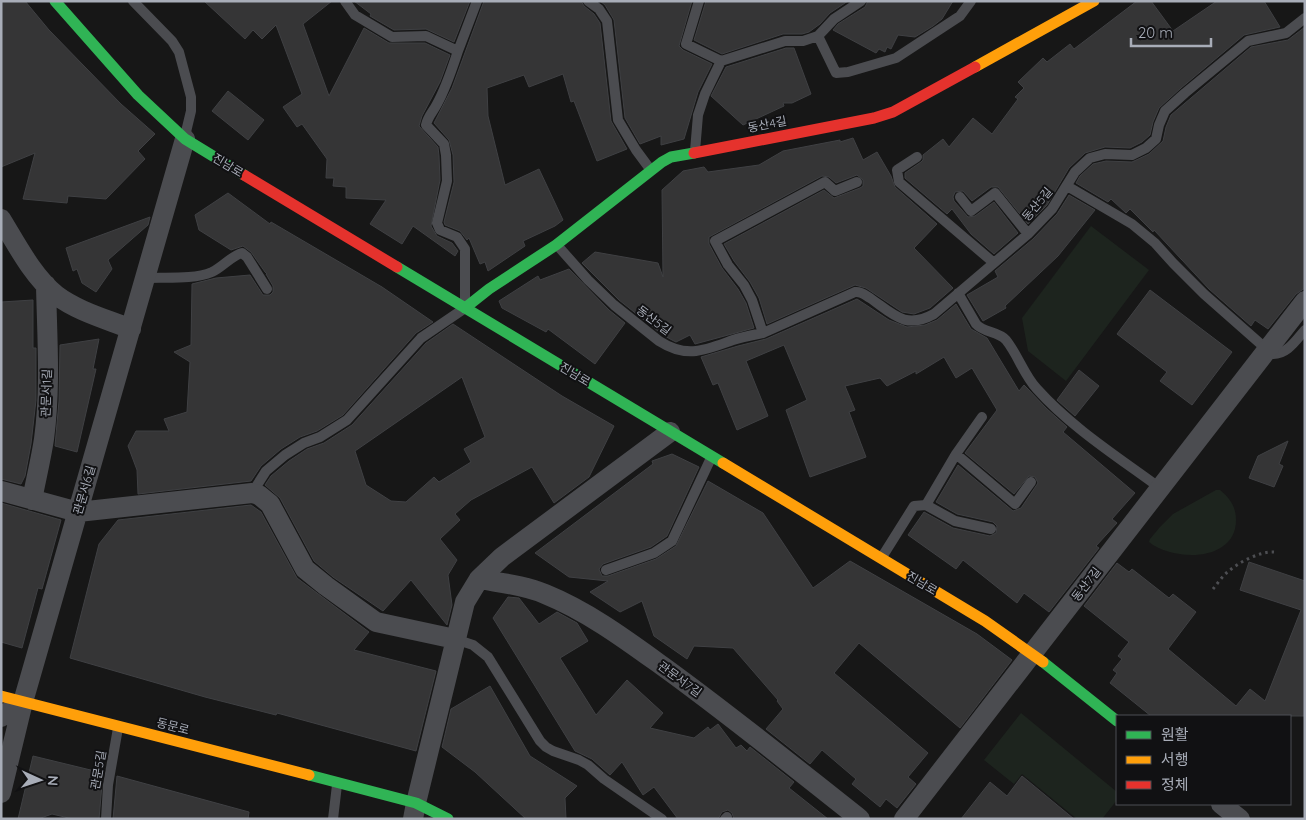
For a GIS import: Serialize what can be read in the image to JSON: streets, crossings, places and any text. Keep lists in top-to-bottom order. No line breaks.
{"streets":{"street":["동산4길","진남로","관문서1길","관문서6길","동산7길","관문서7길","동문로"],"lane":["동산5길","관문5길"]},"crossings":[["동산4길","진남로"],["동산4길","동산5길"],["진남로","관문서6길"],["진남로","동산7길"],["관문서6길","동문로"],["동문로","관문5길"]],"legend":["원활","서행","정체"],"scale_bar":"20 m","north":"right"}
